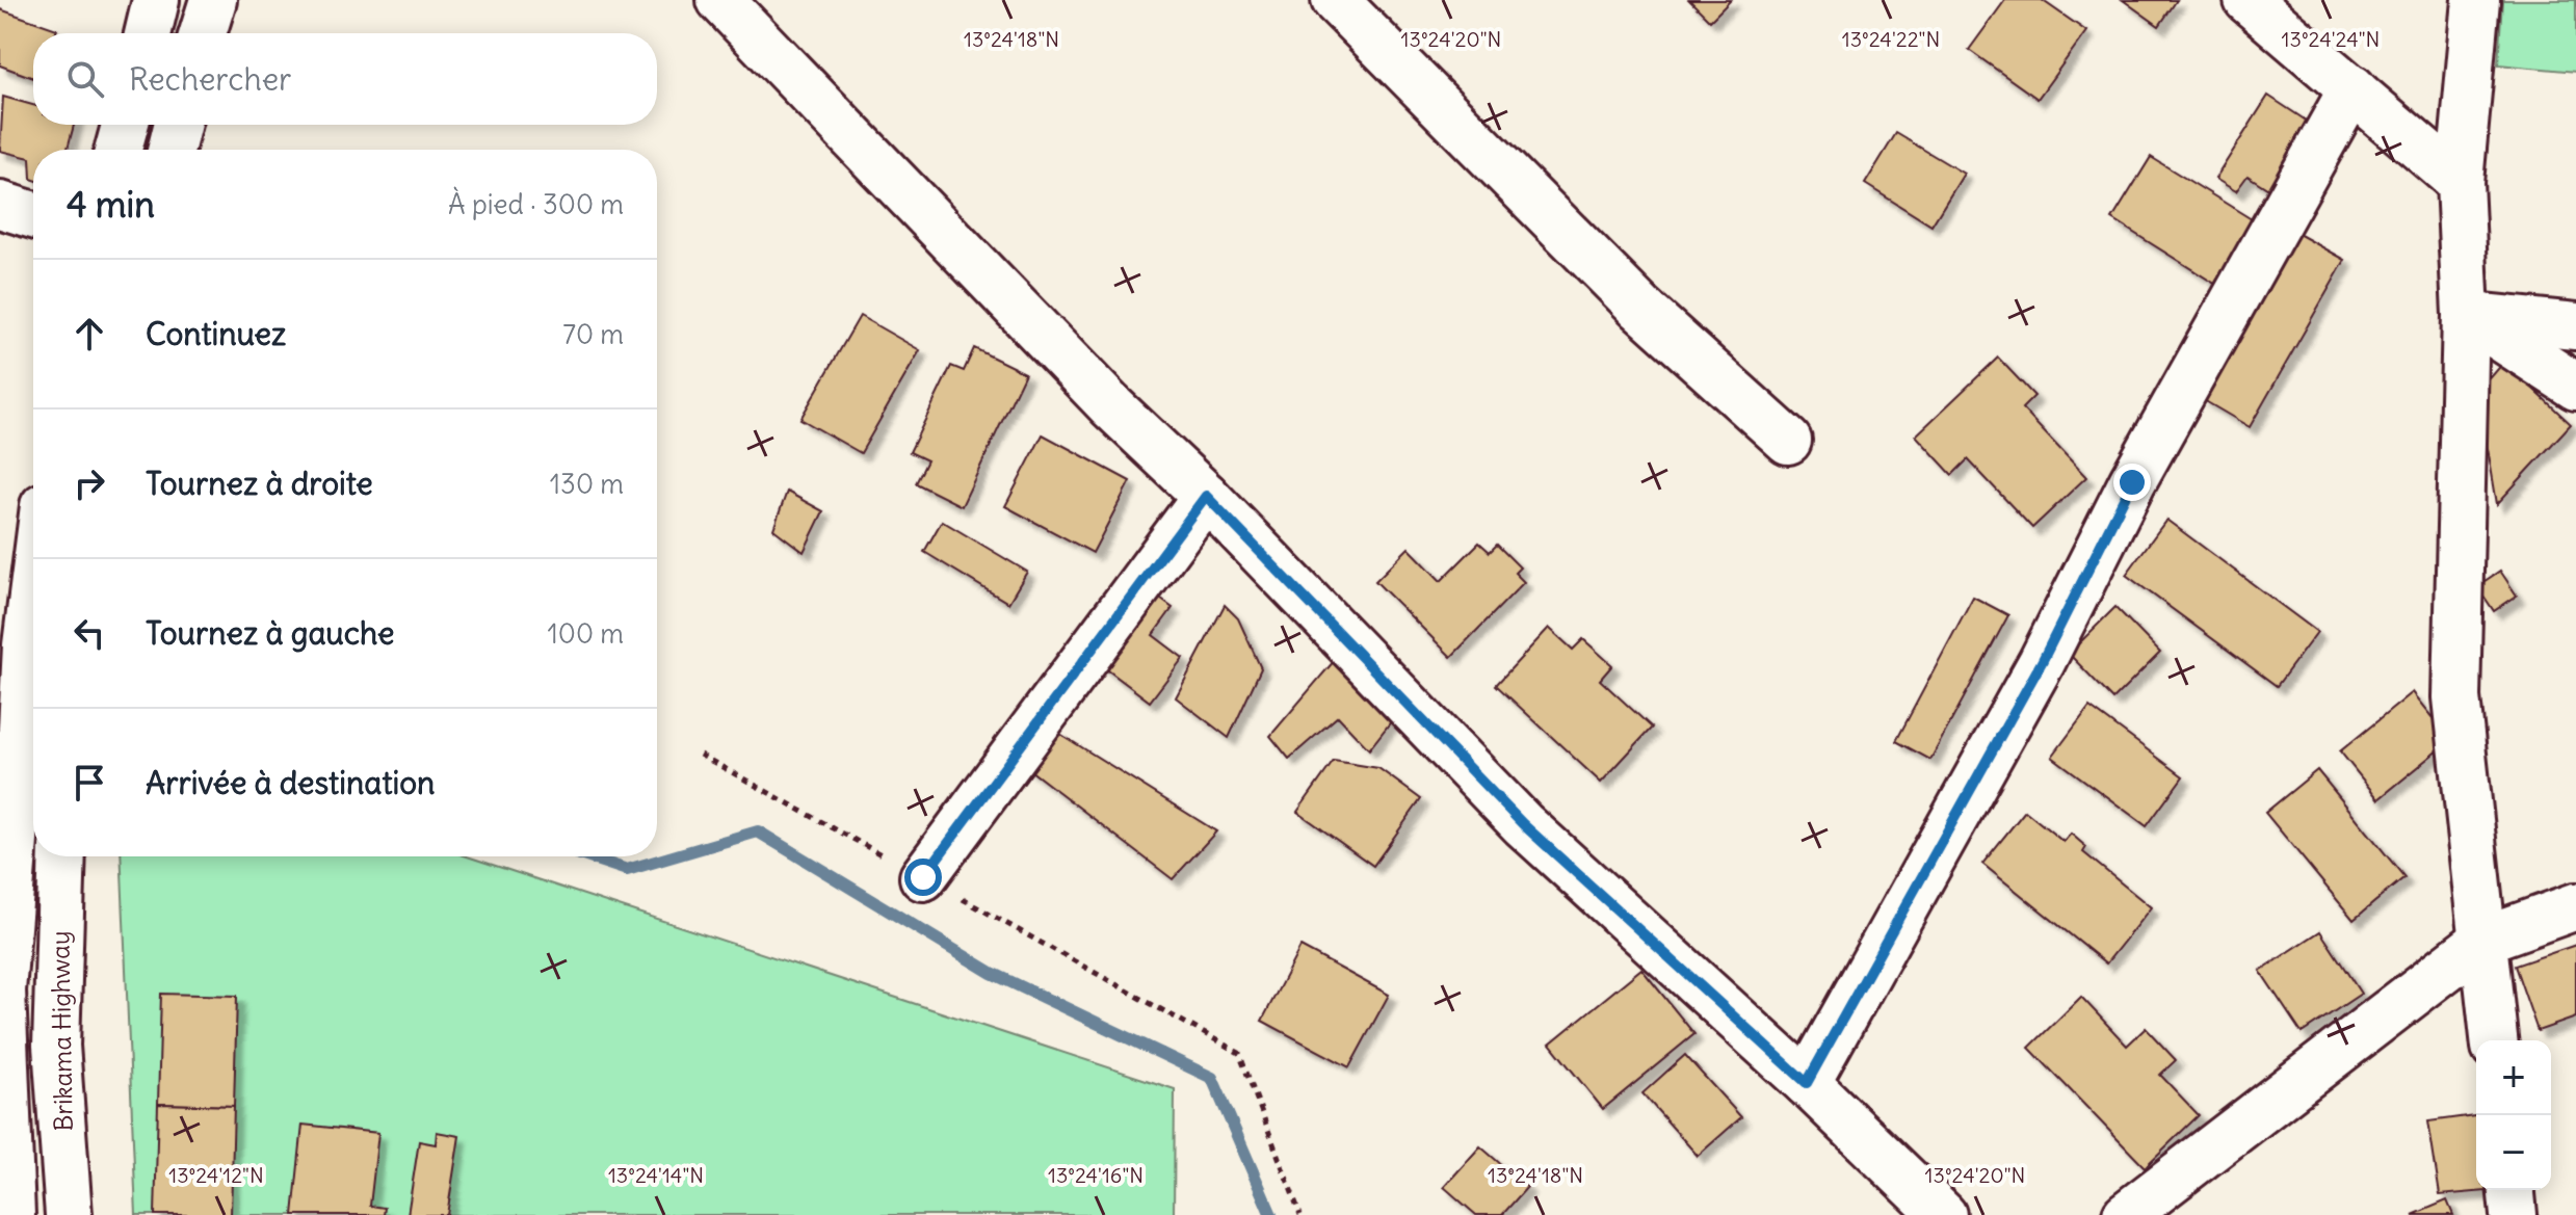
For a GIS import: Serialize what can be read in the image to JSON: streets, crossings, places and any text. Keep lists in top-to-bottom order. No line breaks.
{"streets":{"main road":["Brikama Highway"]},"page":{"search":"Rechercher","heading":["4 min","À pied · 300 m"],"list":[["Continuez","70 m"],["Tournez à droite","130 m"],["Tournez à gauche","100 m"],"Arrivée à destination"],"map_buttons":["+","−"]},"coordinates":["13°24'24\"N","13°24'18\"N","13°24'20\"N","13°24'22\"N","13°24'12\"N","13°24'14\"N","13°24'16\"N"]}
